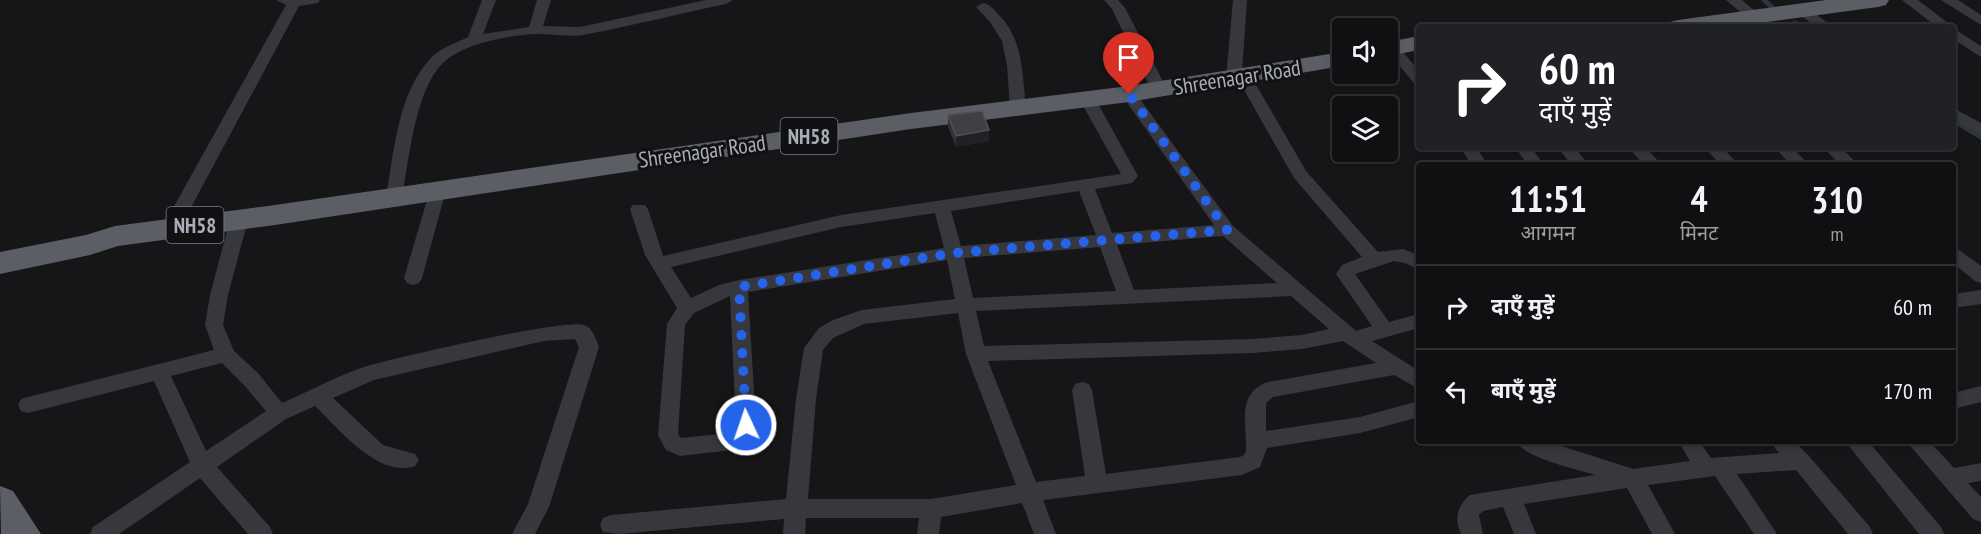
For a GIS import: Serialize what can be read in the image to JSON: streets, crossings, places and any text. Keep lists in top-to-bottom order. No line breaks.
{"streets":{"highway":["Shreenagar Road","NH58"]},"crossings":[["Shreenagar Road","NH58"]],"page":{"turn":["60 m","दाएँ मुड़ें"],"eta":["11:51","आगमन","4","मिनट","310","m"],"list":[{"name":"दाएँ मुड़ें","value":"60 m"},{"name":"बाएँ मुड़ें","value":"170 m"}]}}
